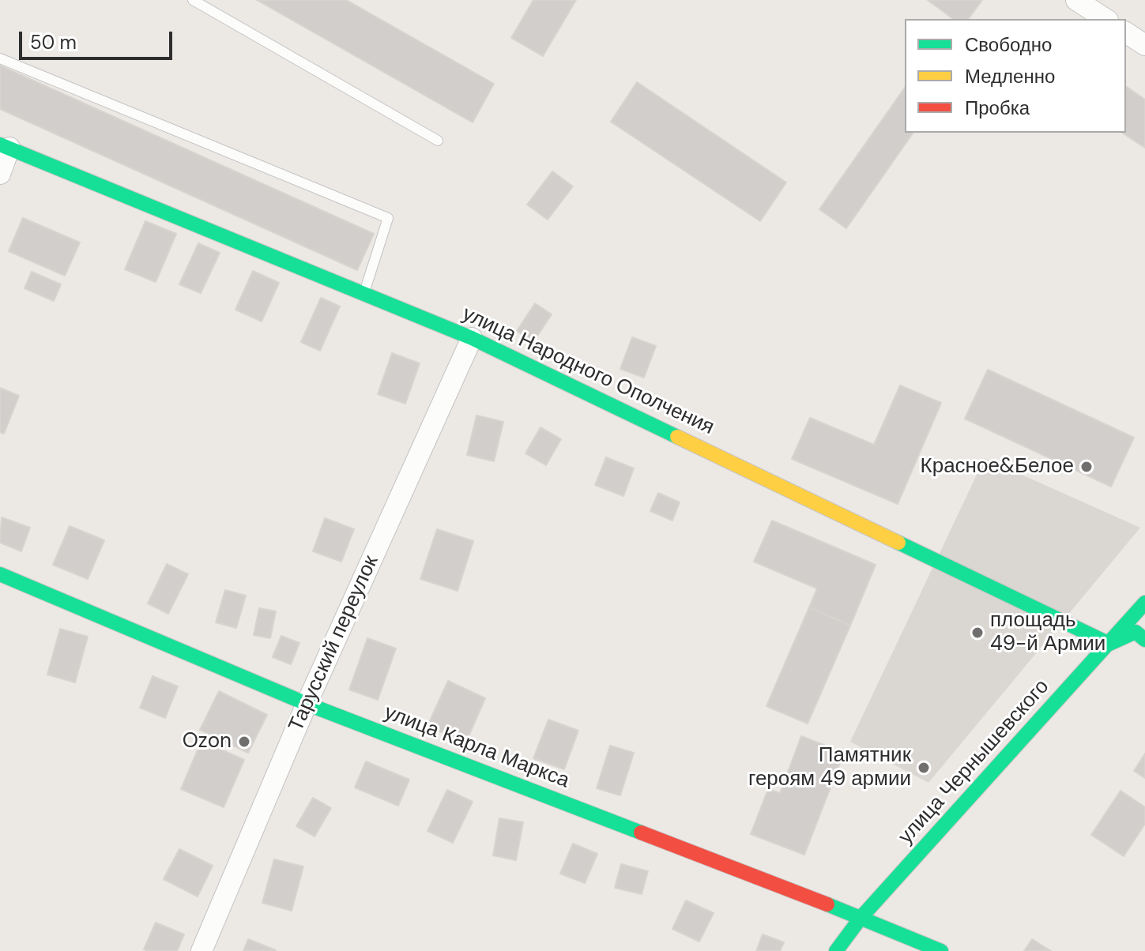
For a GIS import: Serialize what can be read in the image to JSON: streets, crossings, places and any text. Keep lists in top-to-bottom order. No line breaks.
{"streets":{"street":["улица Народного Ополчения","Тарусский переулок","улица Карла Маркса","улица Чернышевского"]},"crossings":[["улица Народного Ополчения","Тарусский переулок"],["улица Народного Ополчения","улица Чернышевского"],["Тарусский переулок","улица Карла Маркса"],["улица Карла Маркса","улица Чернышевского"]],"places":["Красное&Белое","площадь 49-й Армии","Ozon","Памятник героям 49 армии"],"legend":["Свободно","Медленно","Пробка"],"scale_bar":"50 m"}
